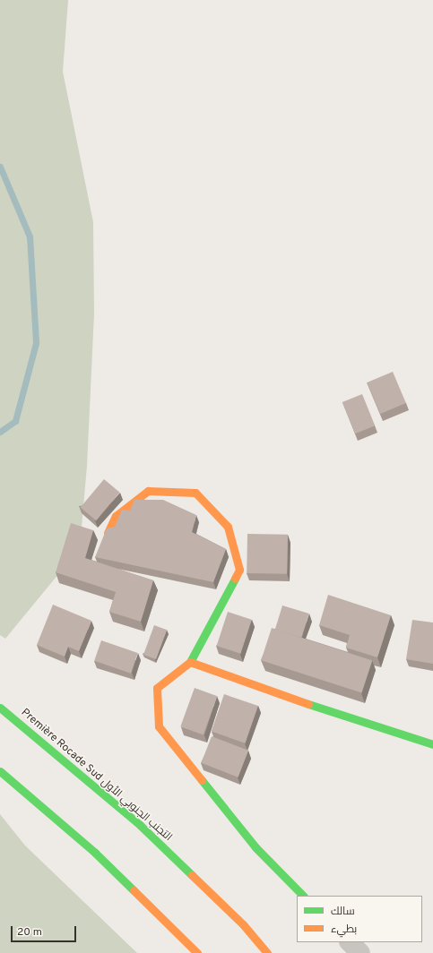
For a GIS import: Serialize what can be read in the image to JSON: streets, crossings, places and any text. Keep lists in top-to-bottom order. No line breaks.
{"streets":{"main road":["Première Rocade Sud التجنب الجنوبي الأول"]},"legend":["سالك","بطيء"],"scale_bar":"20 m"}
